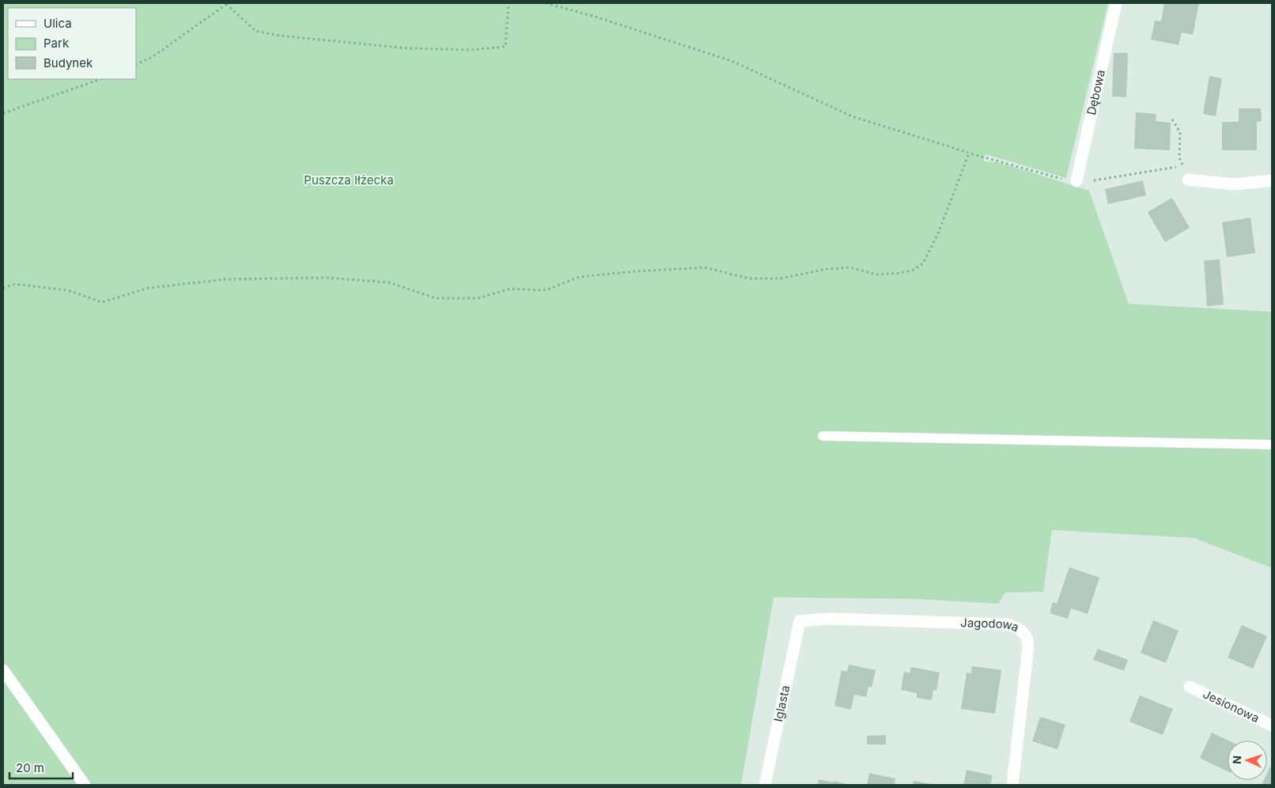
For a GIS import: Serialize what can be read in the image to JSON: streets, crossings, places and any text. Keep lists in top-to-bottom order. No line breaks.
{"streets":{"street":["Dębowa","Jagodowa","Iglasta","Jesionowa"]},"crossings":[["Jagodowa","Iglasta"]],"parks":["Puszcza Iłżecka"],"legend":["Ulica","Park","Budynek"],"scale_bar":"20 m","north":"left"}
